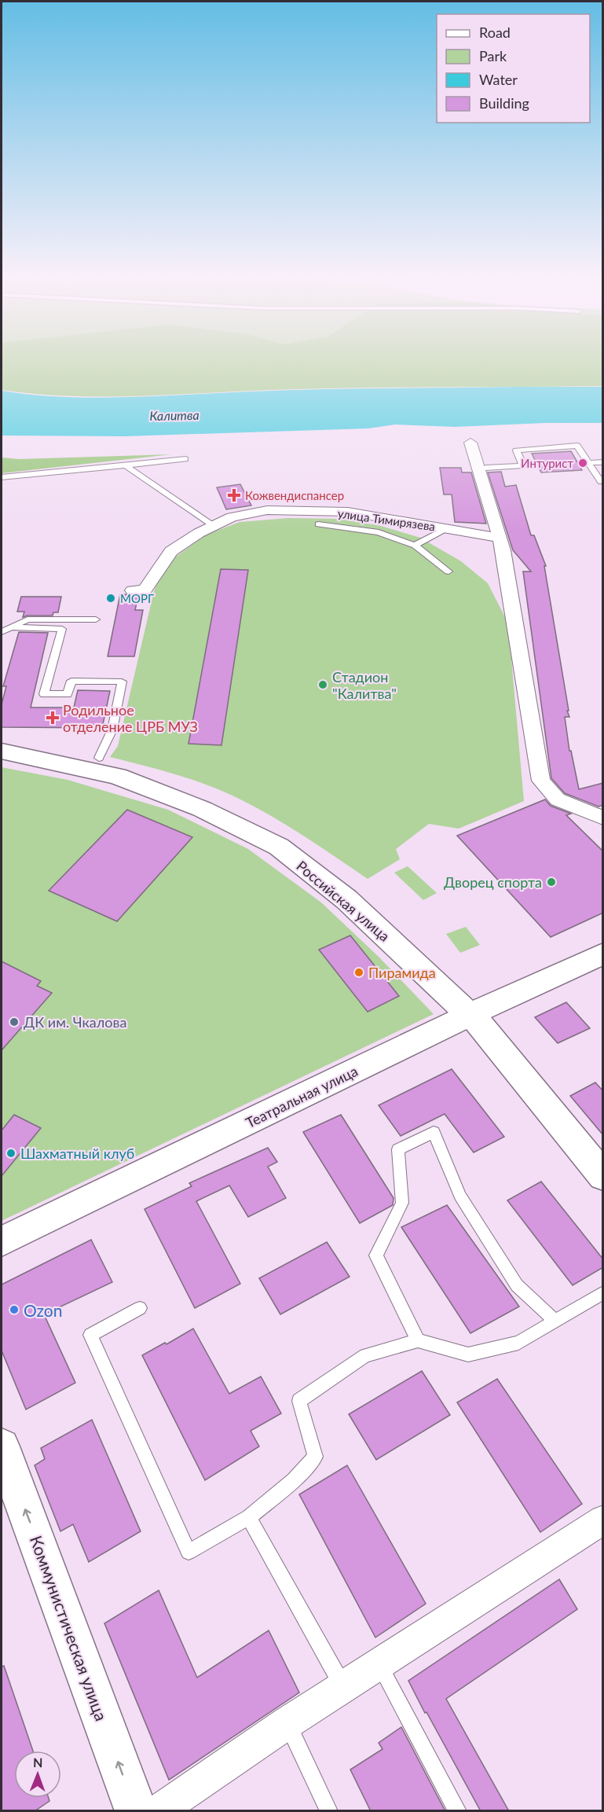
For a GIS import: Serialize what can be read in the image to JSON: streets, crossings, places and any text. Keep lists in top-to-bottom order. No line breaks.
{"streets":{"street":["улица Тимирязева","Российская улица","Театральная улица","Коммунистическая улица"]},"crossings":[["Российская улица","Театральная улица"]],"one_way":["Коммунистическая улица"],"water":["Калитва"],"places":{"other":["Интурист","МОРГ","Стадион \"Калитва\"","Дворец спорта","Пирамида","ДК им. Чкалова","Шахматный клуб","Ozon"],"health":["Кожвендиспансер","Родильное отделение ЦРБ МУЗ"]},"legend":["Road","Park","Water","Building"],"north":"top"}
